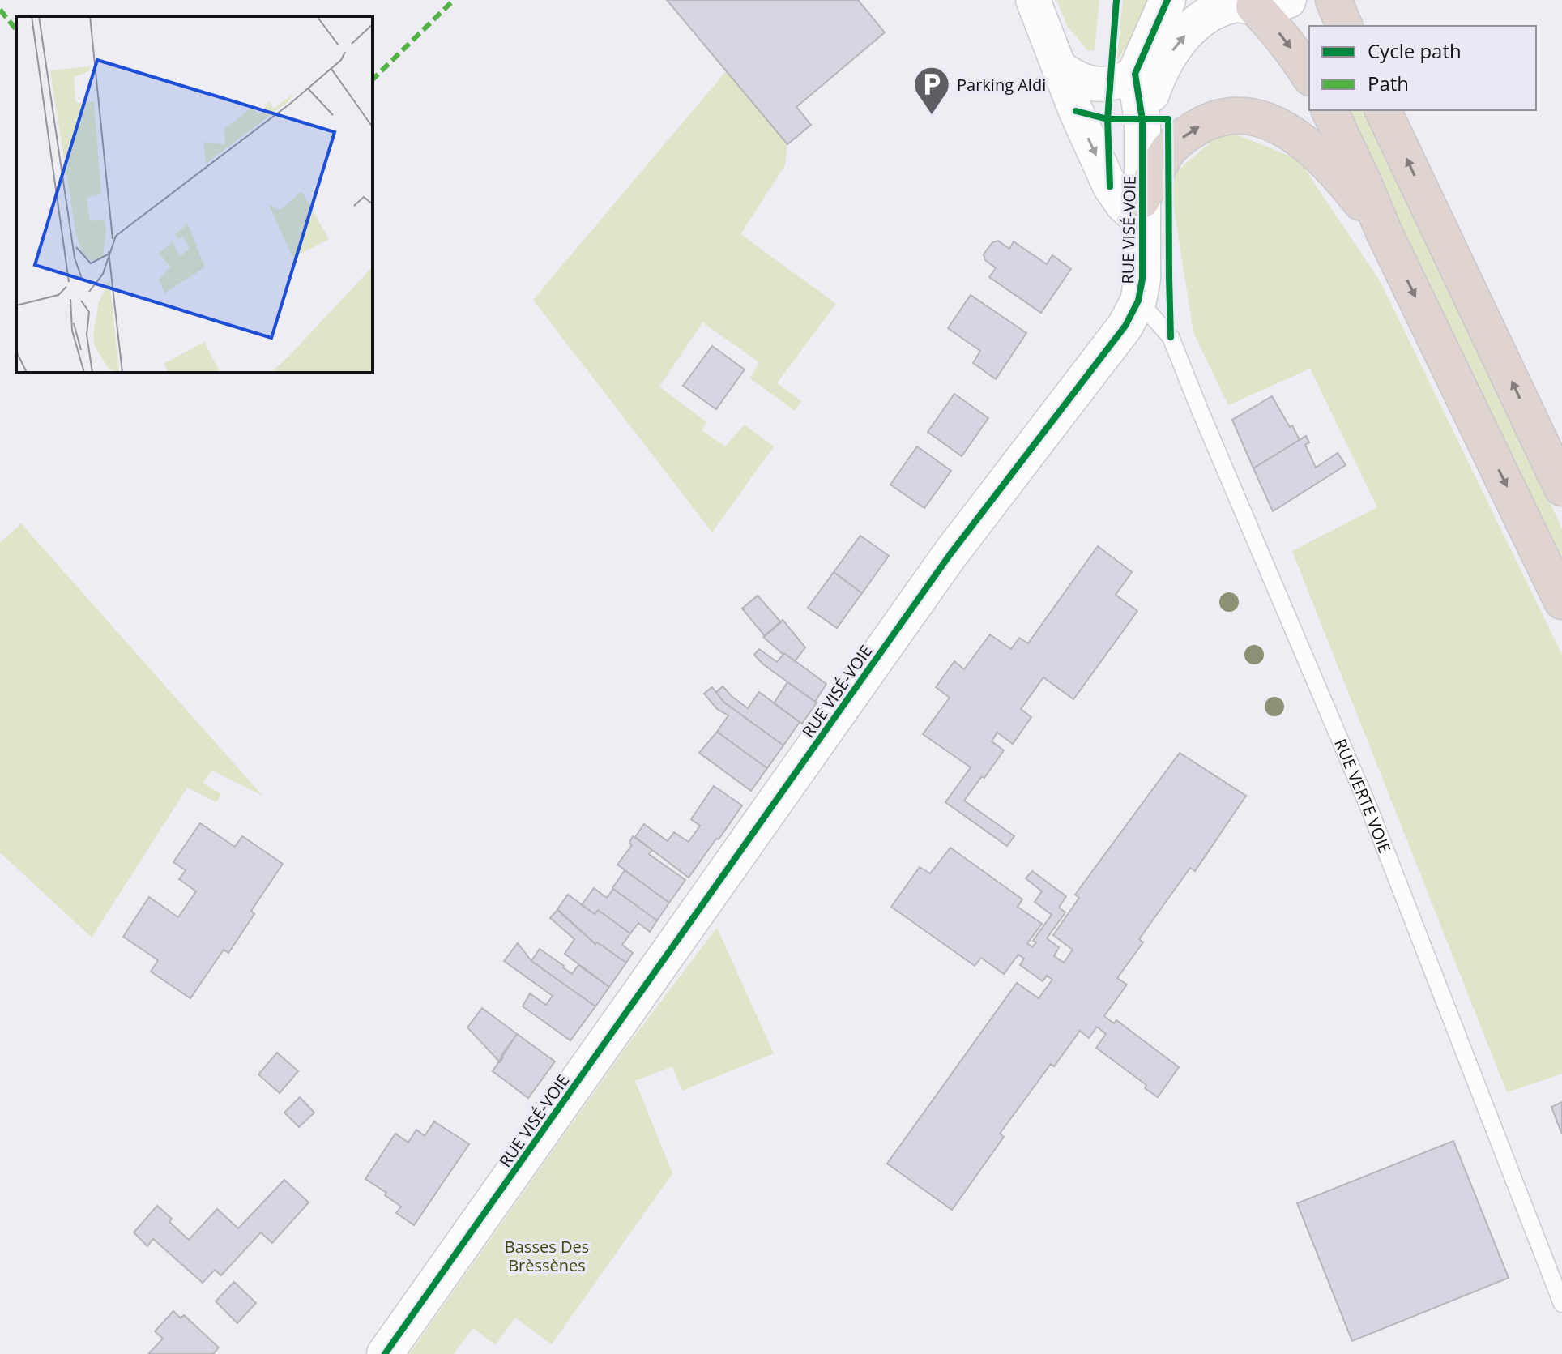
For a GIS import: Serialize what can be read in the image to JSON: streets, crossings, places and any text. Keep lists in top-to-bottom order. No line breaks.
{"streets":{"street":["RUE VISÉ-VOIE"],"lane":["RUE VERTE VOIE"]},"crossings":[["RUE VISÉ-VOIE","RUE VERTE VOIE"]],"parks":["Basses Des Brèssènes"],"places":{"parking":["Parking Aldi"]},"legend":["Cycle path","Path"]}
